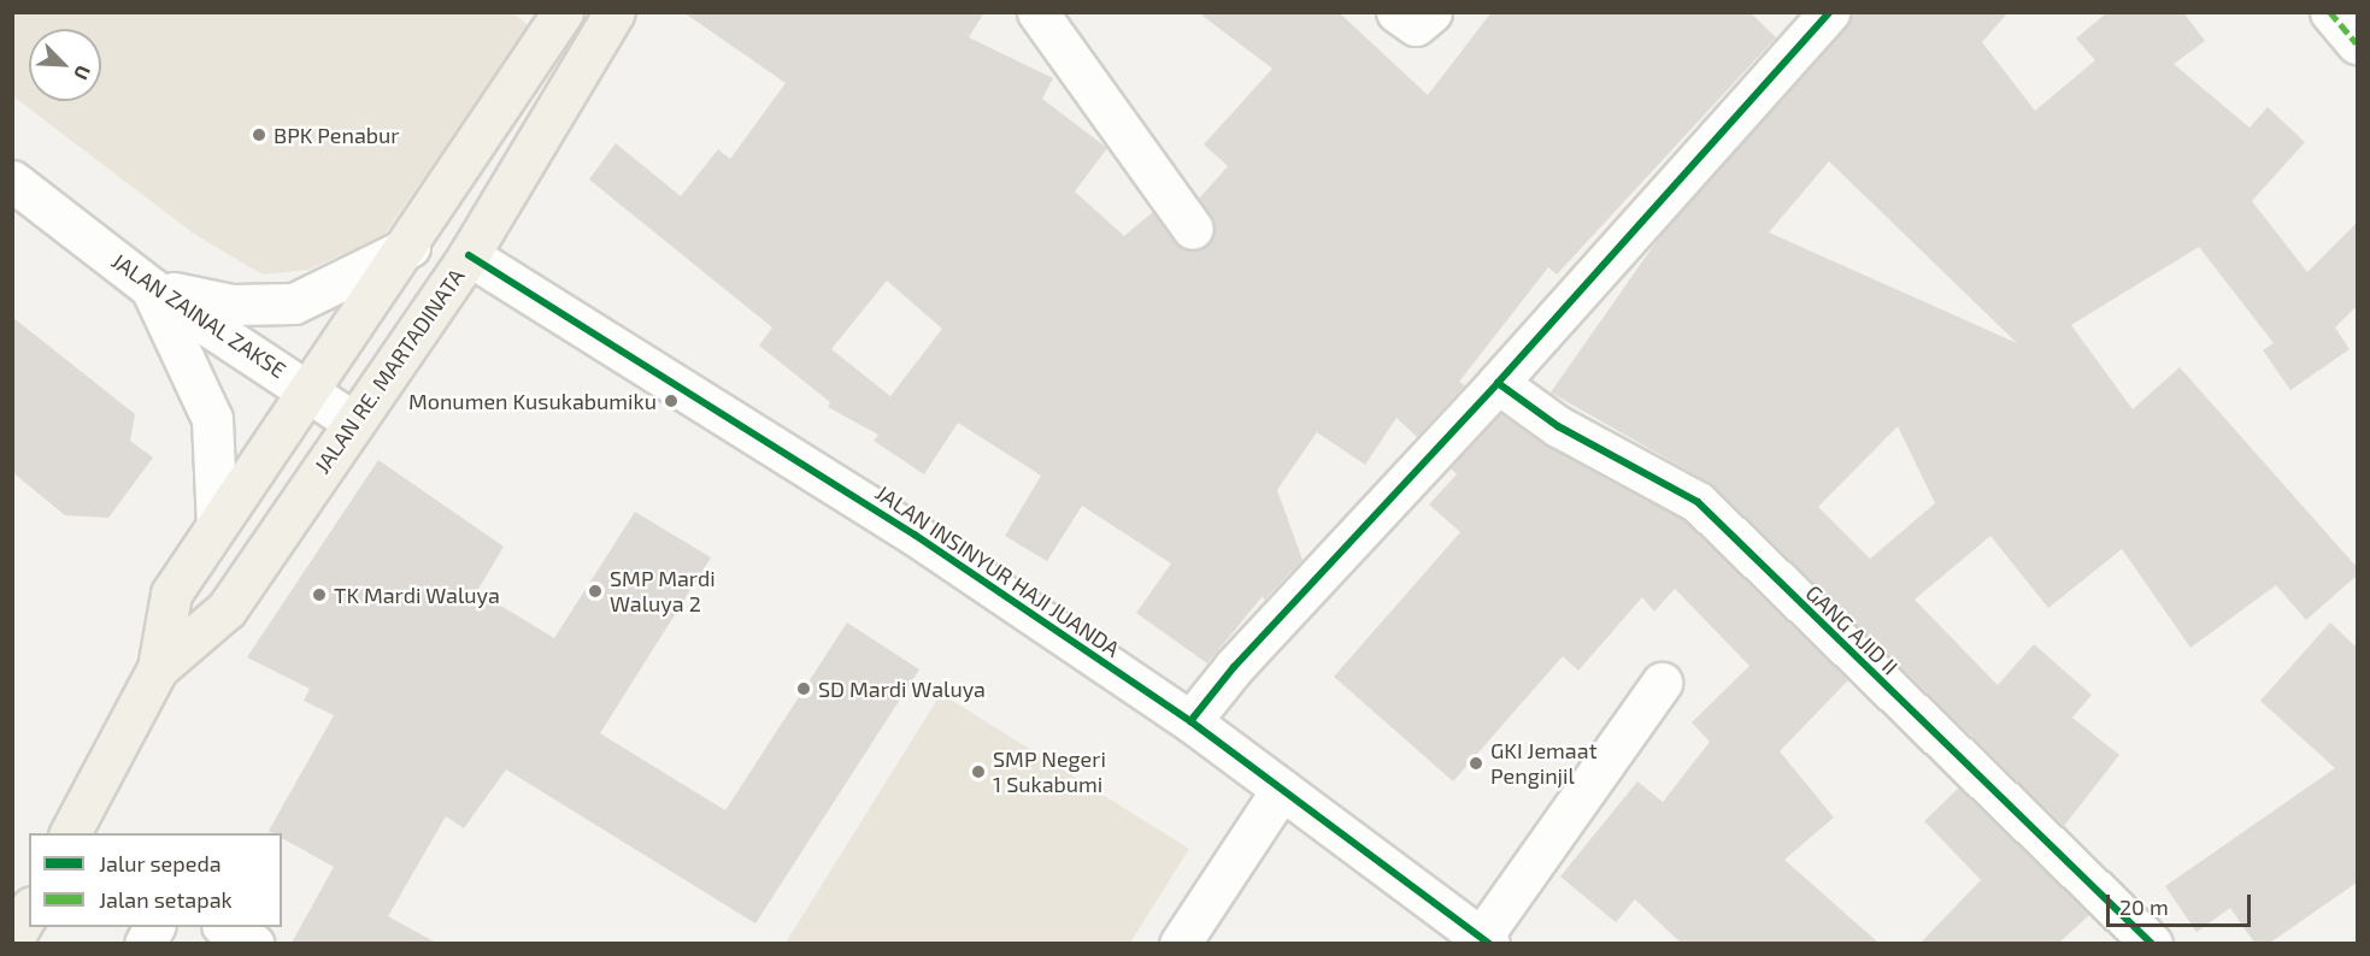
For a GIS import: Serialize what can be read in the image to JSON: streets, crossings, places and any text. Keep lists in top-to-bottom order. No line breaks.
{"streets":{"main road":["JALAN RE. MARTADINATA"],"street":["JALAN ZAINAL ZAKSE","JALAN INSINYUR HAJI JUANDA","GANG AJID II"]},"crossings":[["JALAN ZAINAL ZAKSE","JALAN RE. MARTADINATA"],["JALAN RE. MARTADINATA","JALAN INSINYUR HAJI JUANDA"]],"places":["BPK Penabur","Monumen Kusukabumiku","SMP Mardi Waluya 2","TK Mardi Waluya","SD Mardi Waluya","GKI Jemaat Penginjil","SMP Negeri 1 Sukabumi"],"legend":["Jalur sepeda","Jalan setapak"],"scale_bar":"20 m","north":"bottom right"}
